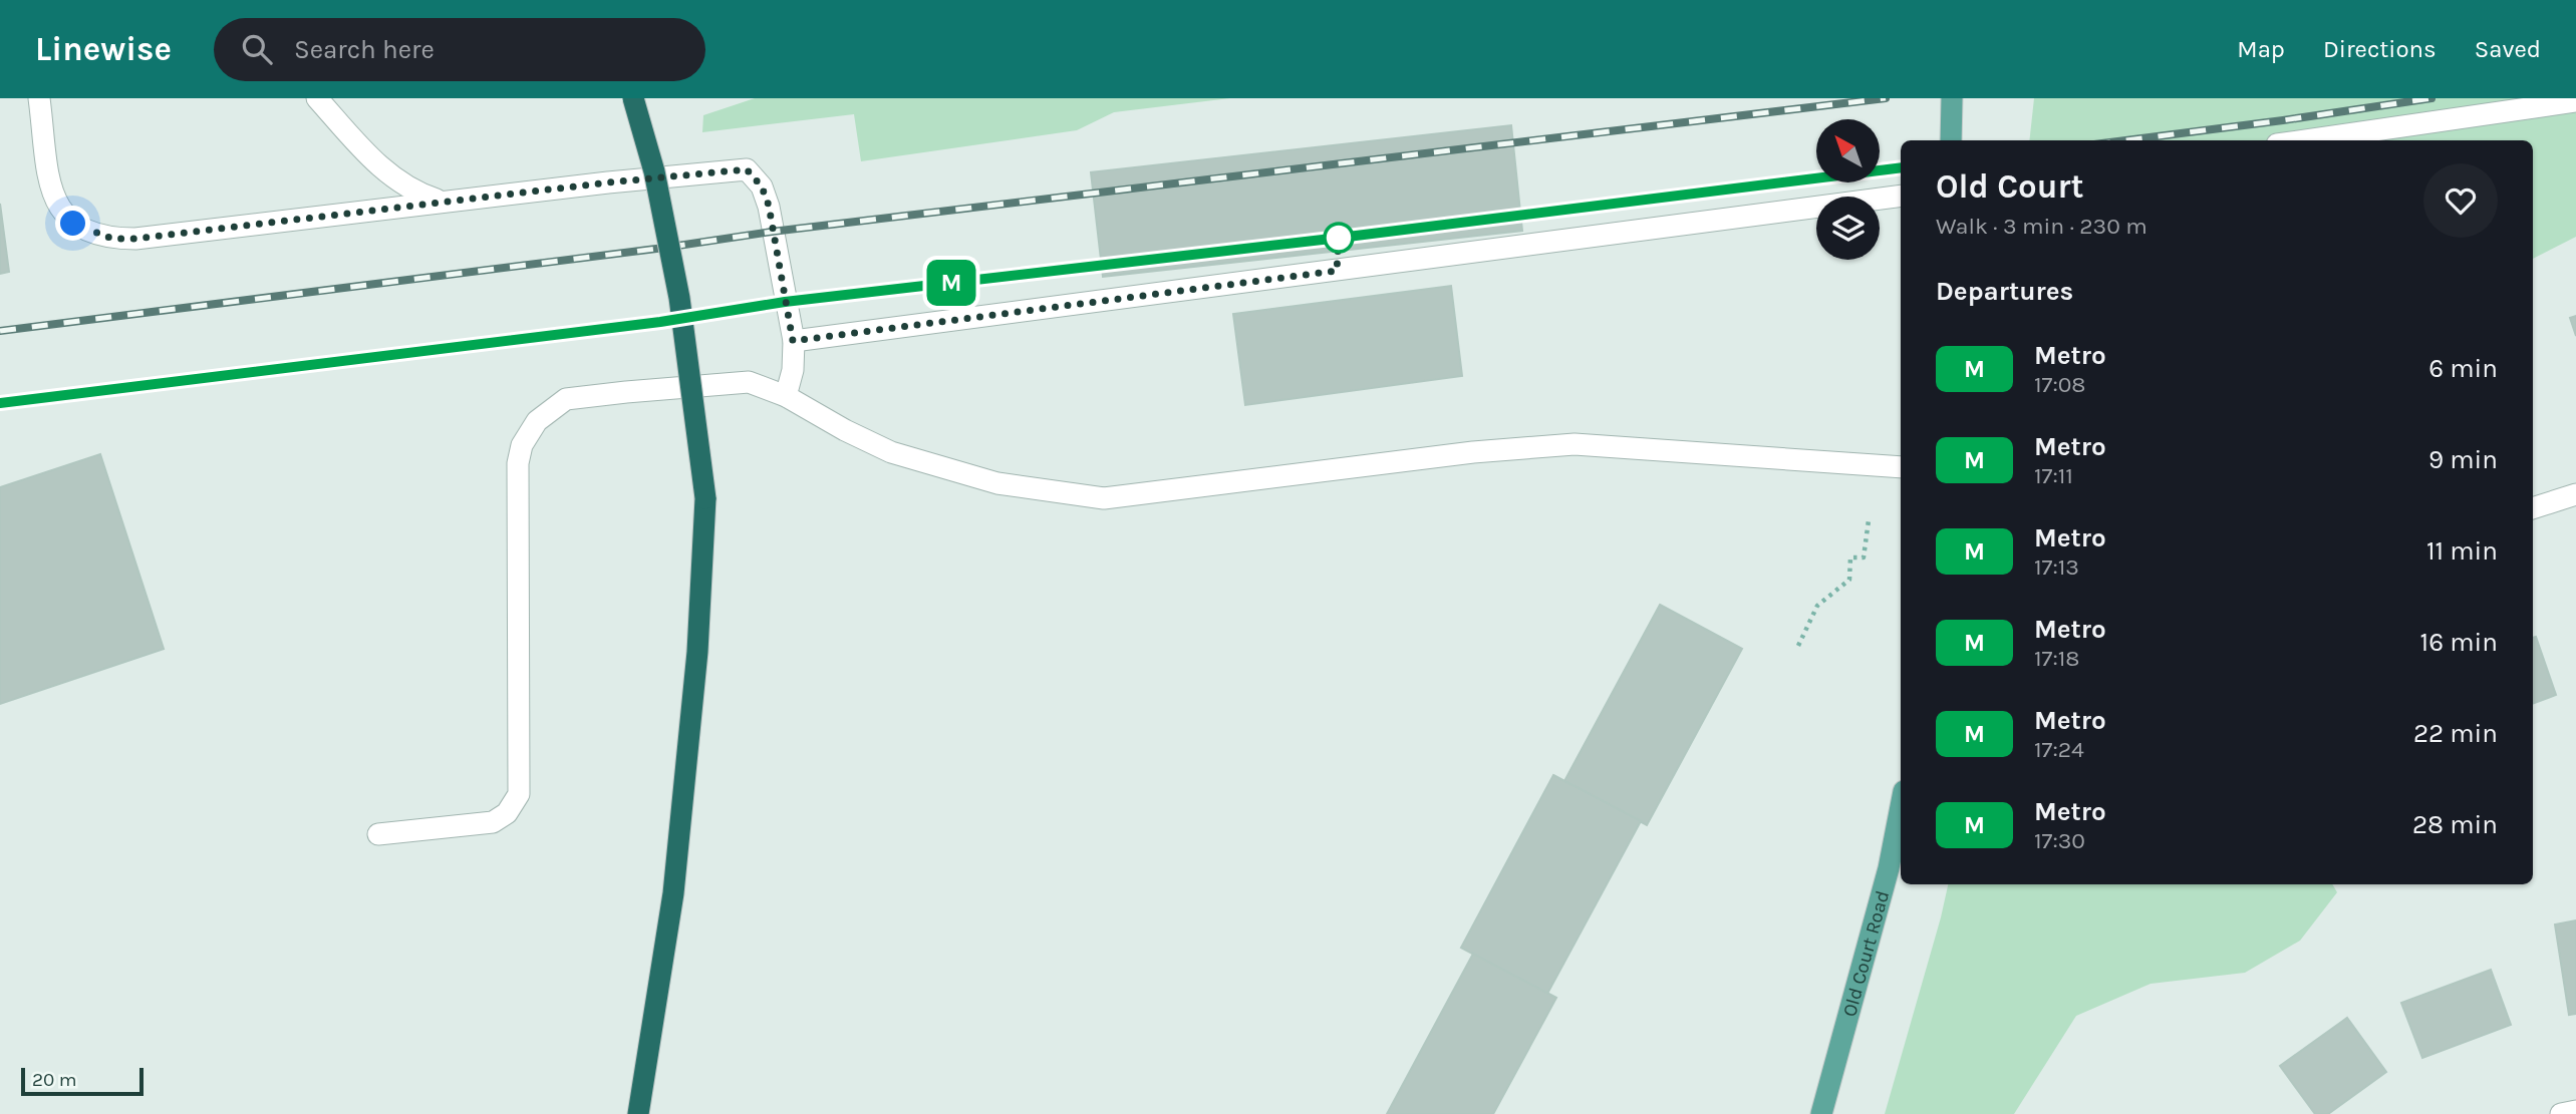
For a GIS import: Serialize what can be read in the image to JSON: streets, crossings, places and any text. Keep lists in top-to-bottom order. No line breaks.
{"streets":{"main road":["Old Court Road"]},"lines":["metro line M"],"scale_bar":"20 m","north":"top left","page":{"header":"Linewise","search":"Search here","nav":["Map","Directions","Saved"],"on_map":"M","heading":[["Old Court","Walk · 3 min · 230 m"],"Departures"],"list":[{"mark":"M","name":"Metro","note":"17:08","value":"6 min"},{"mark":"M","name":"Metro","note":"17:11","value":"9 min"},{"mark":"M","name":"Metro","note":"17:13","value":"11 min"},{"mark":"M","name":"Metro","note":"17:18","value":"16 min"},{"mark":"M","name":"Metro","note":"17:24","value":"22 min"},{"mark":"M","name":"Metro","note":"17:30","value":"28 min"}],"scale":"20 m"}}
